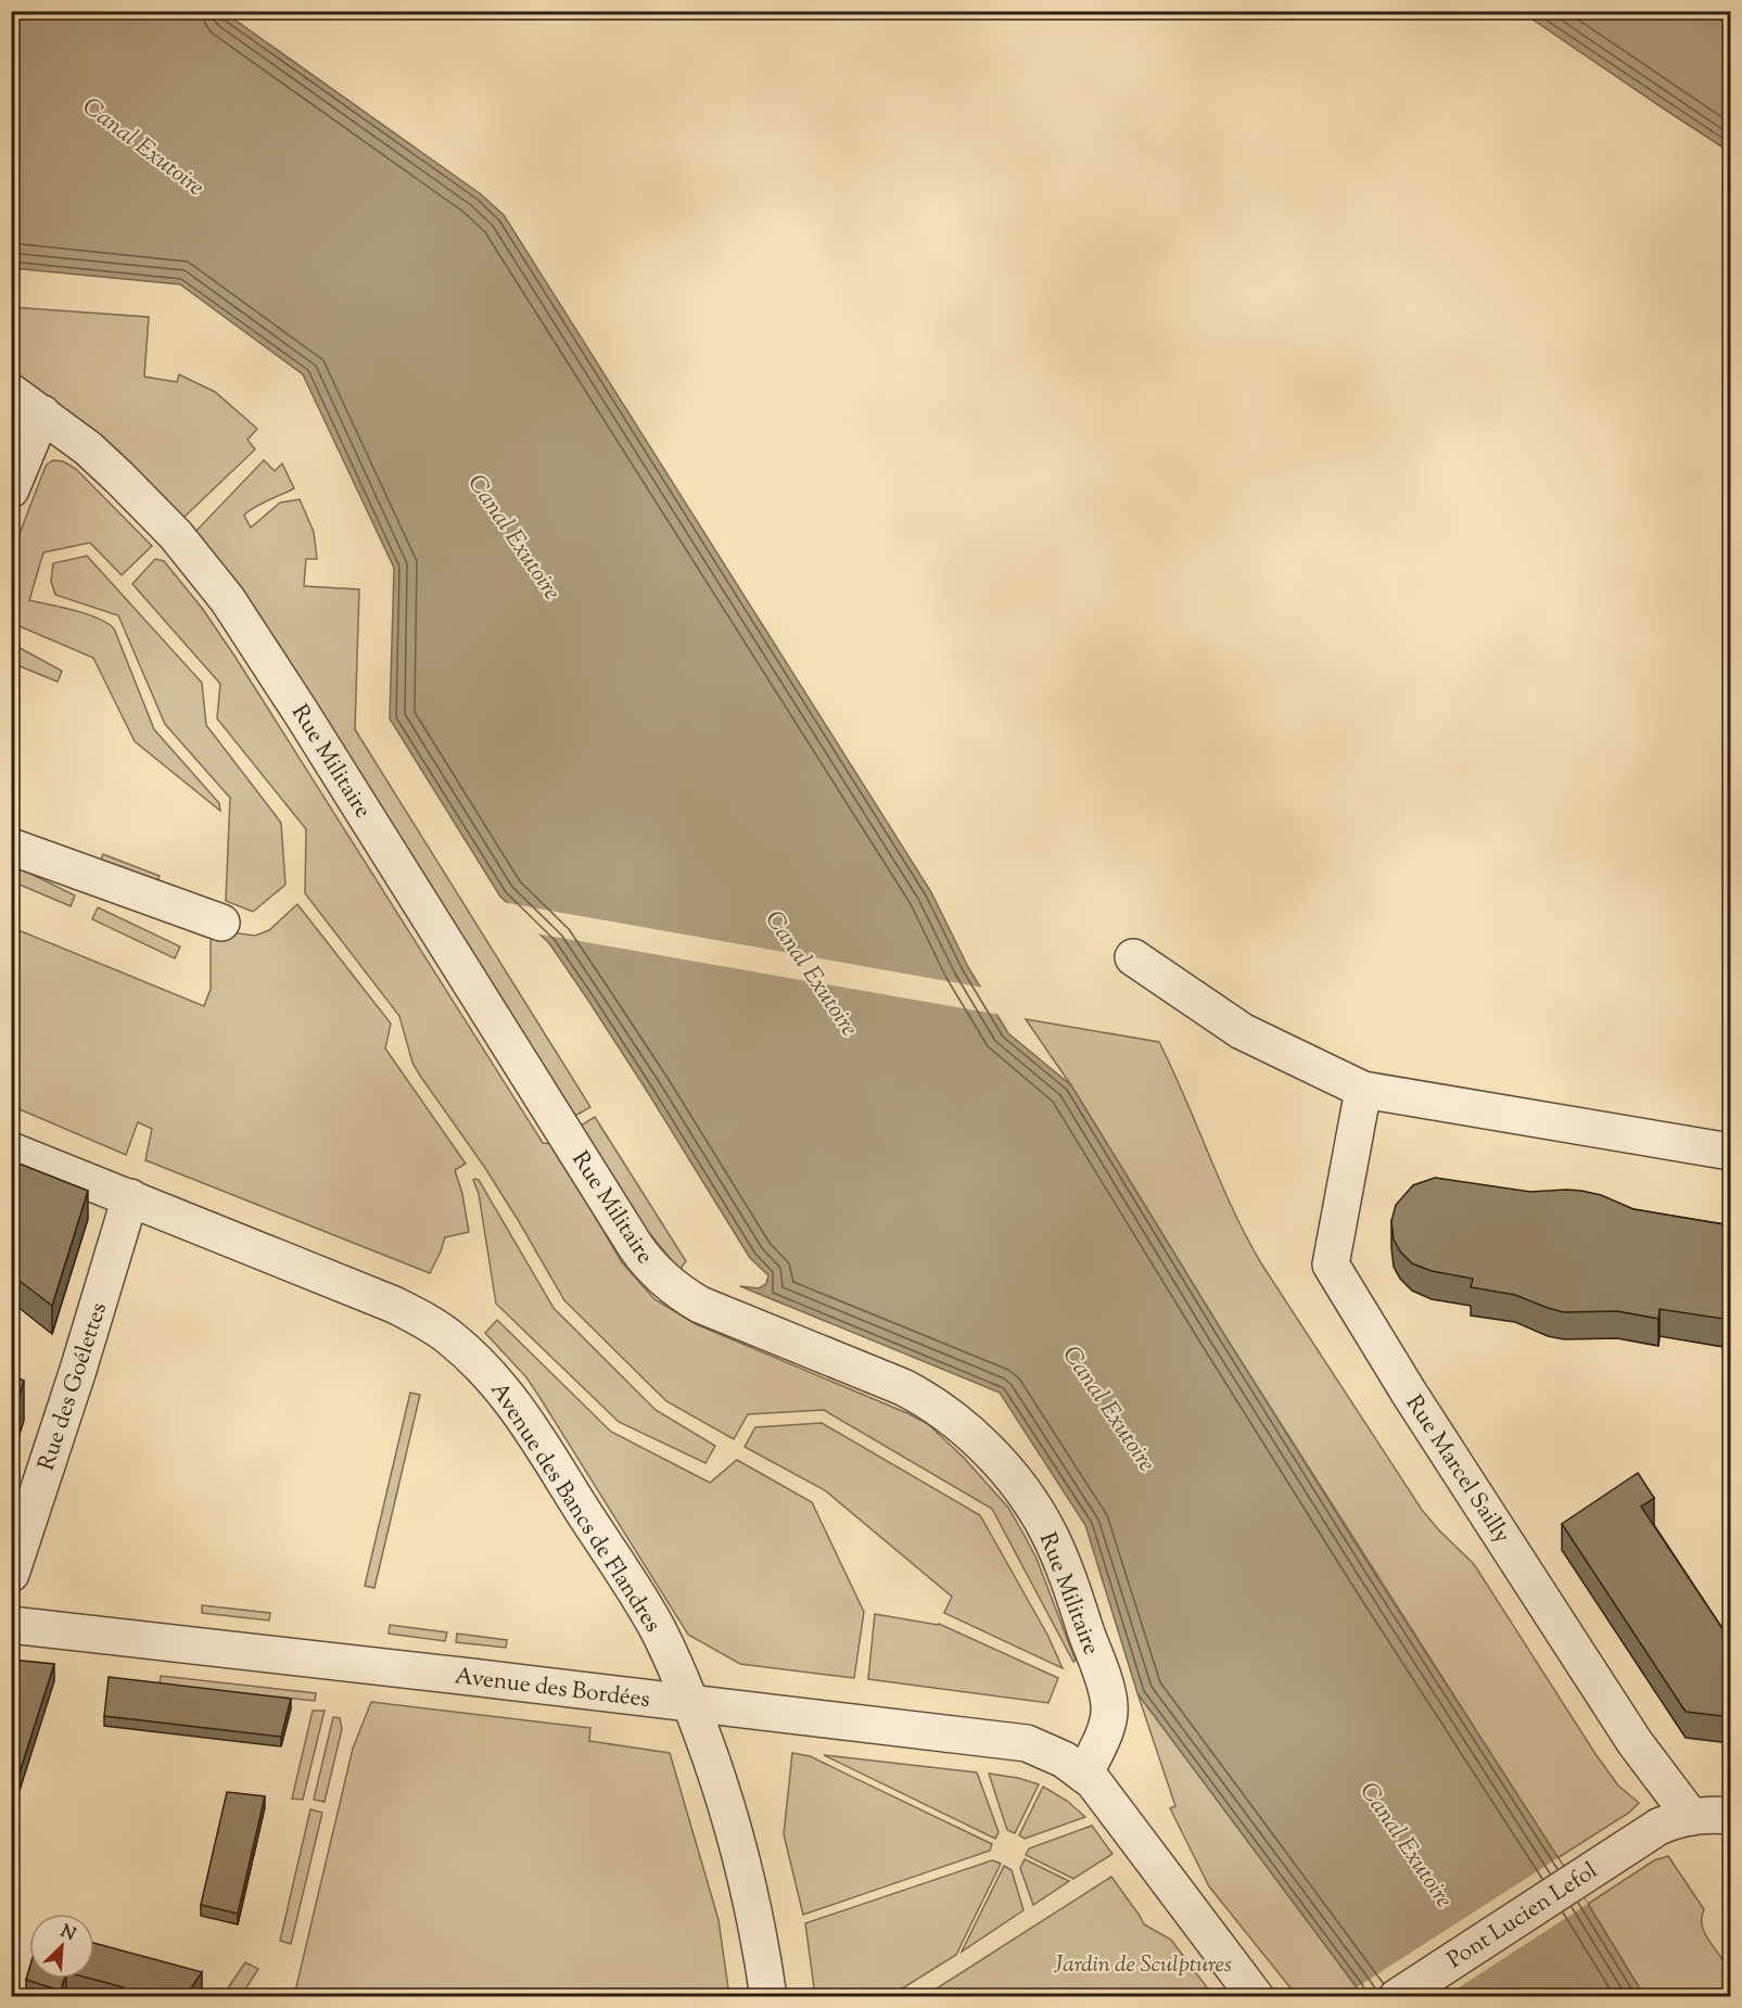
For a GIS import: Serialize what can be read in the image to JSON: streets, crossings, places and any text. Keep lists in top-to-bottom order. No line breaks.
{"streets":{"street":["Rue Militaire","Rue des Goélettes","Rue Marcel Sailly","Avenue des Bancs de Flandres","Avenue des Bordées","Pont Lucien Lefol"]},"crossings":[["Rue Militaire","Avenue des Bordées"],["Rue des Goélettes","Avenue des Bancs de Flandres"],["Rue Marcel Sailly","Pont Lucien Lefol"],["Avenue des Bancs de Flandres","Avenue des Bordées"]],"water":["Canal Exutoire"],"parks":["Jardin de Sculptures"],"north":"top right"}
